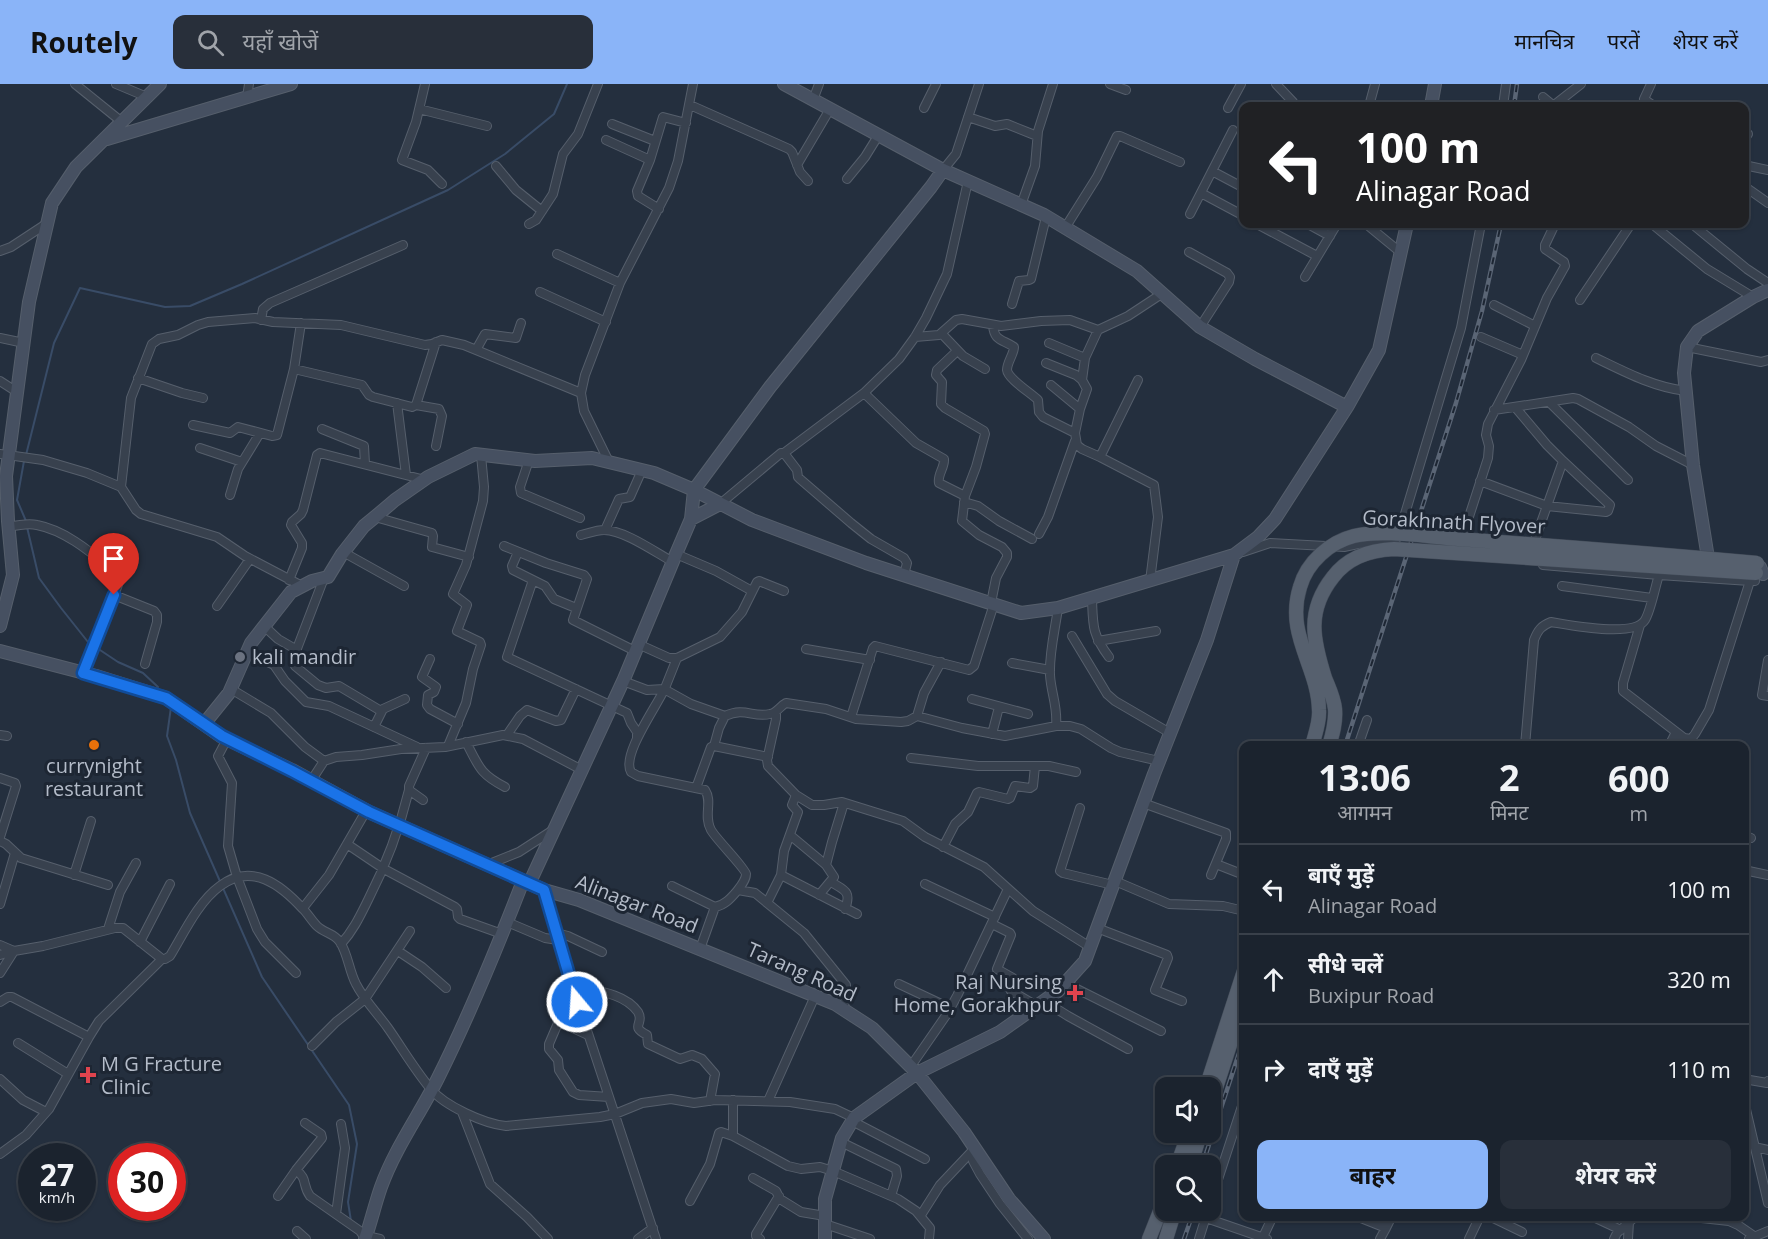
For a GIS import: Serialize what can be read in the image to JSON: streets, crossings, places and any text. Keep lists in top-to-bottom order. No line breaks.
{"streets":{"main road":["Gorakhnath Flyover"],"street":["Alinagar Road","Tarang Road"]},"crossings":[["Alinagar Road","Tarang Road"]],"places":{"other":["kali mandir","currynight restaurant"],"health":["Raj Nursing Home, Gorakhpur","M G Fracture Clinic"]},"page":{"header":"Routely","search":"यहाँ खोजें","nav":["मानचित्र","परतें","शेयर करें"],"turn":["100 m","Alinagar Road"],"eta":["13:06","आगमन","2","मिनट","600","m"],"list":[{"name":"बाएँ मुड़ें","note":"Alinagar Road","value":"100 m"},{"name":"सीधे चलें","note":"Buxipur Road","value":"320 m"},{"name":"दाएँ मुड़ें","value":"110 m"}],"buttons":["बाहर","शेयर करें"],"speed":"27 km/h","limit":"30"}}
